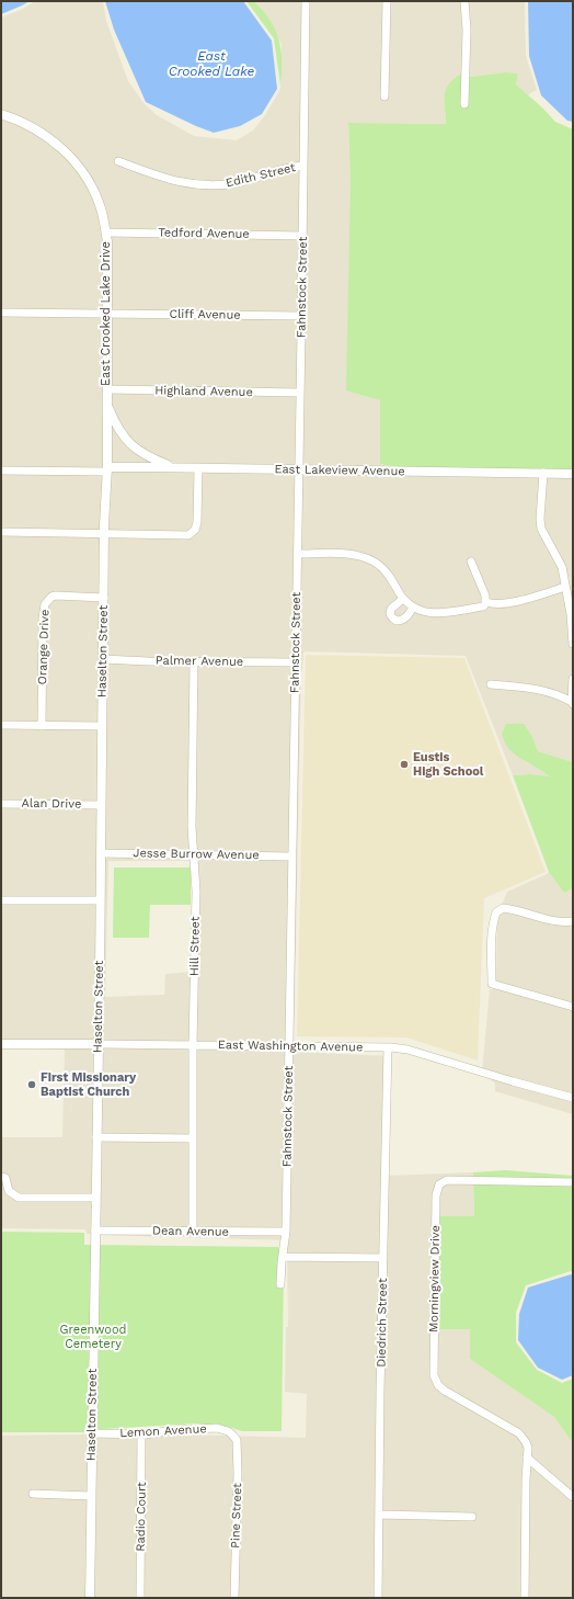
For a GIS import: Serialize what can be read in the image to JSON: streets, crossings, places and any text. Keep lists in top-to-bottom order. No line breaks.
{"streets":{"street":["Edith Street","Tedford Avenue","Fahnstock Street","East Crooked Lake Drive","Cliff Avenue","Highland Avenue","East Lakeview Avenue","Orange Drive","Haselton Street","Palmer Avenue","Alan Drive","Jesse Burrow Avenue","Hill Street","East Washington Avenue","Dean Avenue","Morningview Drive","Diedrich Street","Lemon Avenue","Pine Street","Radio Court"]},"crossings":[["Edith Street","Fahnstock Street"],["Tedford Avenue","Fahnstock Street"],["Tedford Avenue","East Crooked Lake Drive"],["Fahnstock Street","Cliff Avenue"],["Fahnstock Street","Highland Avenue"],["Fahnstock Street","East Lakeview Avenue"],["Fahnstock Street","Palmer Avenue"],["Fahnstock Street","Jesse Burrow Avenue"],["Fahnstock Street","East Washington Avenue"],["Fahnstock Street","Dean Avenue"],["East Crooked Lake Drive","Cliff Avenue"],["East Crooked Lake Drive","Highland Avenue"],["East Crooked Lake Drive","East Lakeview Avenue"],["East Crooked Lake Drive","Haselton Street"],["East Lakeview Avenue","Haselton Street"],["Orange Drive","Haselton Street"],["Haselton Street","Palmer Avenue"],["Haselton Street","Alan Drive"],["Haselton Street","Jesse Burrow Avenue"],["Haselton Street","East Washington Avenue"],["Haselton Street","Dean Avenue"],["Haselton Street","Lemon Avenue"],["Palmer Avenue","Hill Street"],["Jesse Burrow Avenue","Hill Street"],["Hill Street","East Washington Avenue"],["Hill Street","Dean Avenue"],["East Washington Avenue","Diedrich Street"],["Lemon Avenue","Pine Street"],["Lemon Avenue","Radio Court"]],"water":["East Crooked Lake"],"parks":["Greenwood Cemetery"],"places":["Eustis High School","First Missionary Baptist Church"]}
